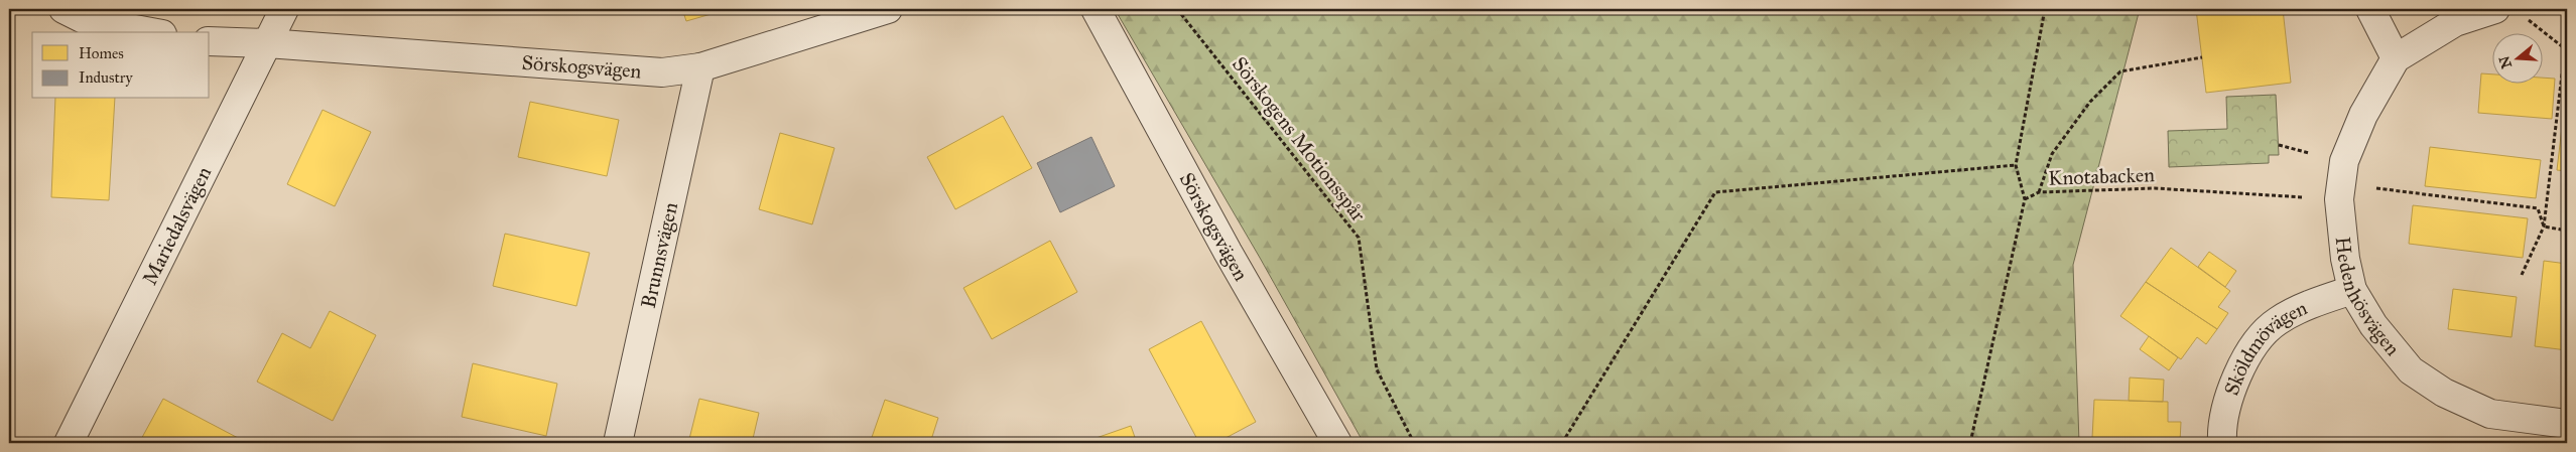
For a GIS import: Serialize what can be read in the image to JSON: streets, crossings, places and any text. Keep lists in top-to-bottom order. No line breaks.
{"streets":{"street":["Sörskogsvägen","Mariedalsvägen","Brunnsvägen","Hedenhösvägen","Sköldmövägen"],"path":["Sörskogens Motionsspår","Knotabacken"]},"crossings":[["Sörskogsvägen","Mariedalsvägen"],["Sörskogsvägen","Brunnsvägen"],["Knotabacken","Hedenhösvägen"],["Hedenhösvägen","Sköldmövägen"]],"legend":["Homes","Industry"],"north":"left"}
